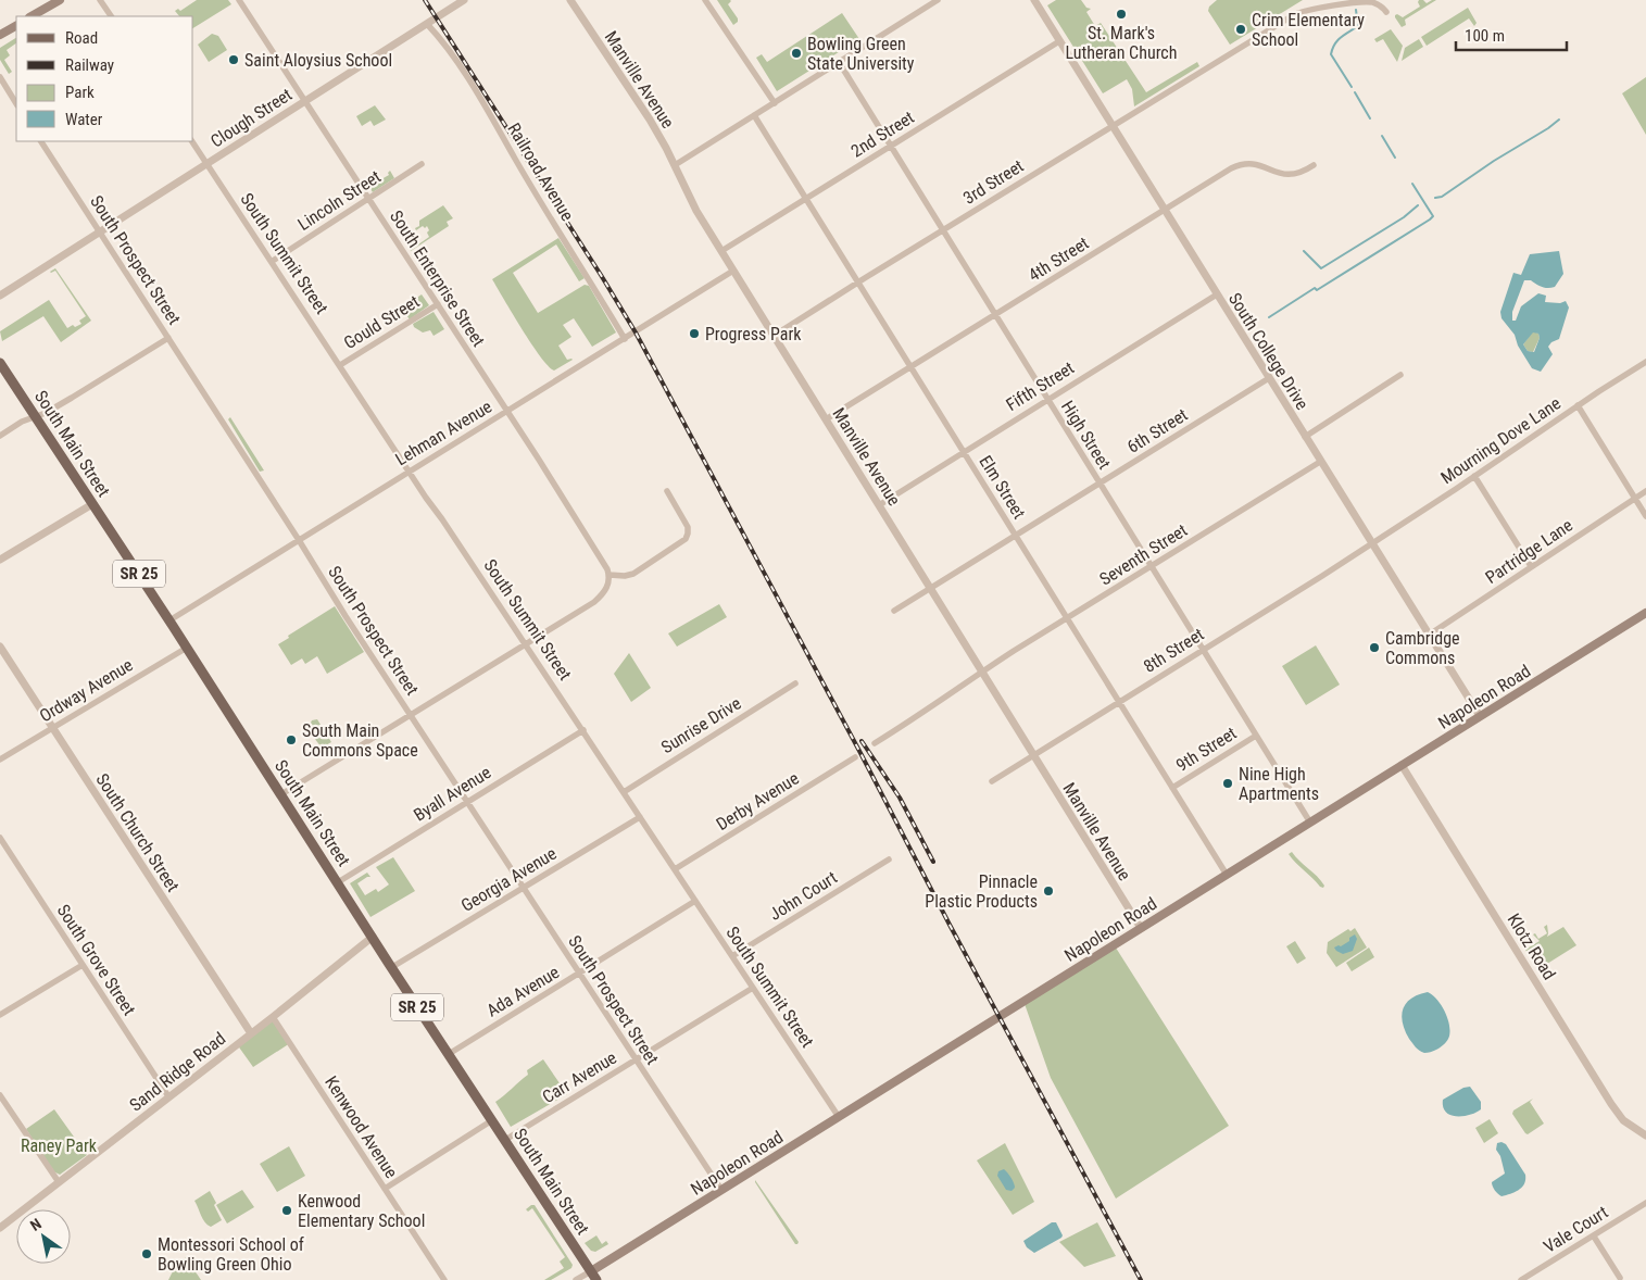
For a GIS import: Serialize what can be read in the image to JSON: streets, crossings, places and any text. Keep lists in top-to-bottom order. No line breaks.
{"streets":{"main road":["South Main Street","SR 25","Napoleon Road"],"street":["Manville Avenue","Clough Street","2nd Street","Railroad Avenue","3rd Street","Lincoln Street","South Summit Street","4th Street","South Prospect Street","South Enterprise Street","Gould Street","South College Drive","Fifth Street","6th Street","Lehman Avenue","High Street","Mourning Dove Lane","Elm Street","Partridge Lane","Seventh Street","8th Street","Ordway Avenue","Sunrise Drive","9th Street","Byall Avenue","Derby Avenue","South Church Street","Georgia Avenue","John Court","Klotz Road","South Grove Street","Ada Avenue","Sand Ridge Road","Carr Avenue","Kenwood Avenue","Vale Court"]},"crossings":[["Manville Avenue","2nd Street"],["Manville Avenue","3rd Street"],["Manville Avenue","4th Street"],["Manville Avenue","Fifth Street"],["Manville Avenue","6th Street"],["Manville Avenue","Lehman Avenue"],["Manville Avenue","Seventh Street"],["Manville Avenue","8th Street"],["Manville Avenue","Napoleon Road"],["Clough Street","Railroad Avenue"],["Clough Street","South Summit Street"],["Clough Street","South Prospect Street"],["Clough Street","South Enterprise Street"],["2nd Street","South College Drive"],["2nd Street","High Street"],["2nd Street","Elm Street"],["Railroad Avenue","Lehman Avenue"],["3rd Street","South College Drive"],["3rd Street","High Street"],["3rd Street","Elm Street"],["Lincoln Street","South Summit Street"],["Lincoln Street","South Enterprise Street"],["South Summit Street","Gould Street"],["South Summit Street","Lehman Avenue"],["South Summit Street","Napoleon Road"],["South Summit Street","Sunrise Drive"],["South Summit Street","Byall Avenue"],["South Summit Street","Derby Avenue"],["South Summit Street","Georgia Avenue"],["South Summit Street","John Court"],["South Summit Street","Ada Avenue"],["South Summit Street","Carr Avenue"],["4th Street","South College Drive"],["4th Street","High Street"],["4th Street","Elm Street"],["South Prospect Street","Lehman Avenue"],["South Prospect Street","Napoleon Road"],["South Prospect Street","Byall Avenue"],["South Prospect Street","Georgia Avenue"],["South Prospect Street","Ada Avenue"],["South Prospect Street","Carr Avenue"],["South Enterprise Street","Gould Street"],["South Enterprise Street","Lehman Avenue"],["South College Drive","Fifth Street"],["South College Drive","6th Street"],["South College Drive","Mourning Dove Lane"],["South College Drive","Partridge Lane"],["South College Drive","Seventh Street"],["South College Drive","8th Street"],["South College Drive","Napoleon Road"],["Fifth Street","High Street"],["Fifth Street","Elm Street"],["6th Street","High Street"],["6th Street","Elm Street"],["Lehman Avenue","South Main Street"],["High Street","Seventh Street"],["High Street","8th Street"],["High Street","Napoleon Road"],["High Street","9th Street"],["Mourning Dove Lane","8th Street"],["South Main Street","Ordway Avenue"],["South Main Street","Napoleon Road"],["South Main Street","Byall Avenue"],["South Main Street","Georgia Avenue"],["South Main Street","Ada Avenue"],["South Main Street","Sand Ridge Road"],["South Main Street","Carr Avenue"],["Elm Street","Seventh Street"],["Elm Street","8th Street"],["Elm Street","Napoleon Road"],["Elm Street","9th Street"],["Ordway Avenue","South Church Street"],["Napoleon Road","Klotz Road"],["South Church Street","Sand Ridge Road"],["South Grove Street","Sand Ridge Road"],["Sand Ridge Road","Kenwood Avenue"]],"parks":["Raney Park"],"places":["St. Mark's Lutheran Church","Crim Elementary School","Bowling Green State University","Saint Aloysius School","Progress Park","Cambridge Commons","South Main Commons Space","Nine High Apartments","Pinnacle Plastic Products","Kenwood Elementary School","Montessori School of Bowling Green Ohio"],"legend":["Road","Railway","Park","Water"],"scale_bar":"100 m","north":"top left"}
